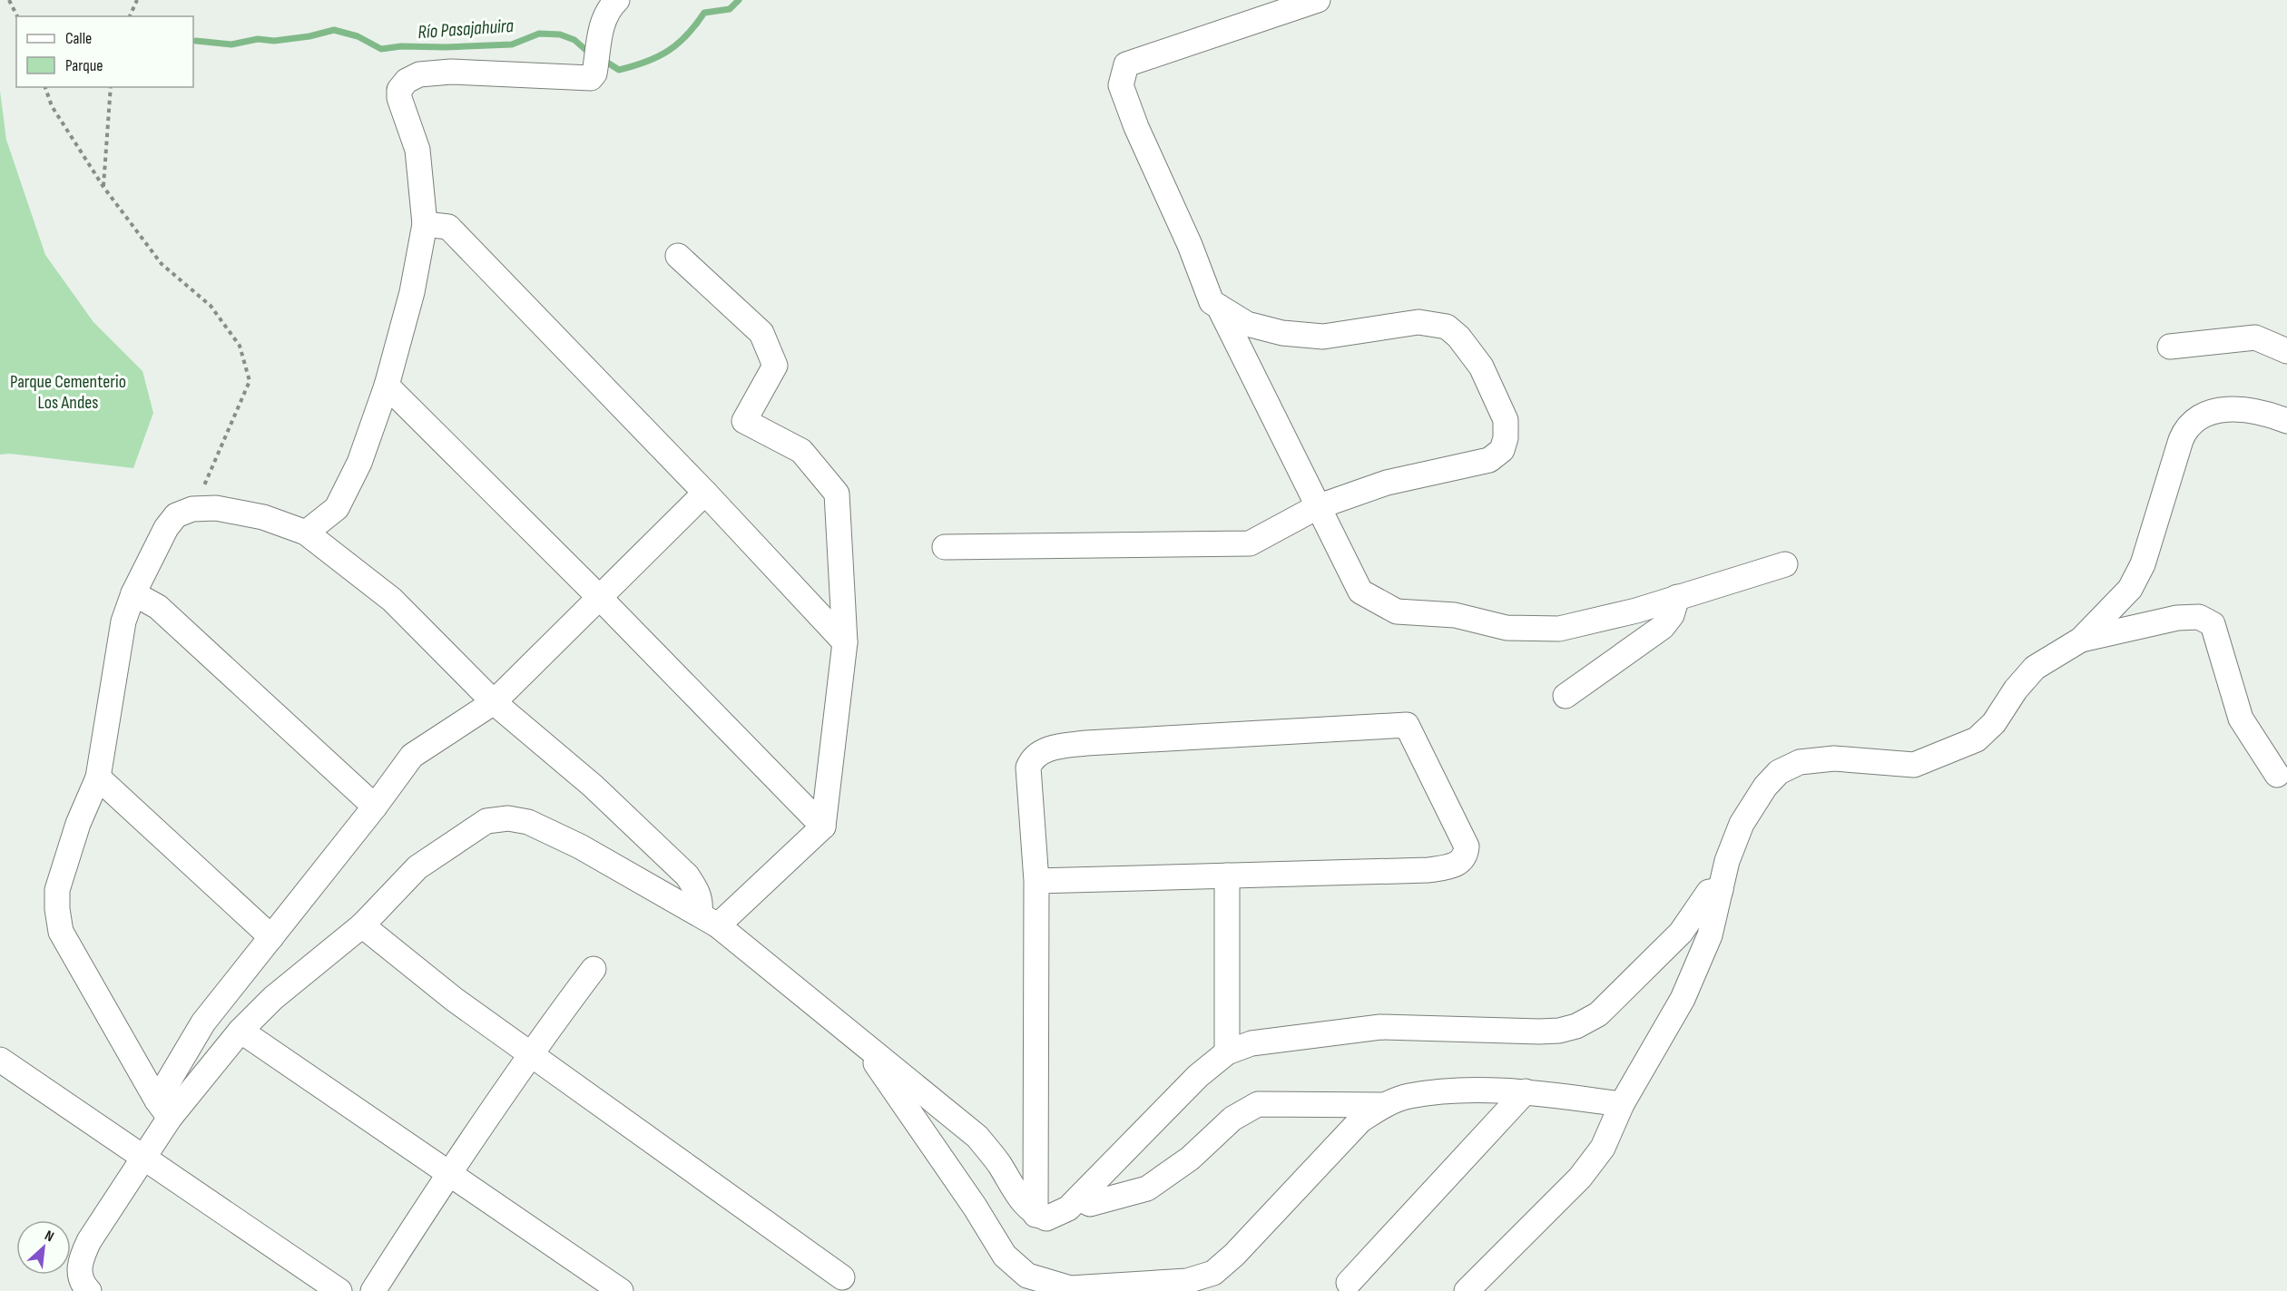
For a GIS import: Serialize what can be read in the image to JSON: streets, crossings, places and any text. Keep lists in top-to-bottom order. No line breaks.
{"water":["Río Pasajahuira"],"parks":["Parque Cementerio Los Andes"],"legend":["Calle","Parque"],"north":"top right"}
